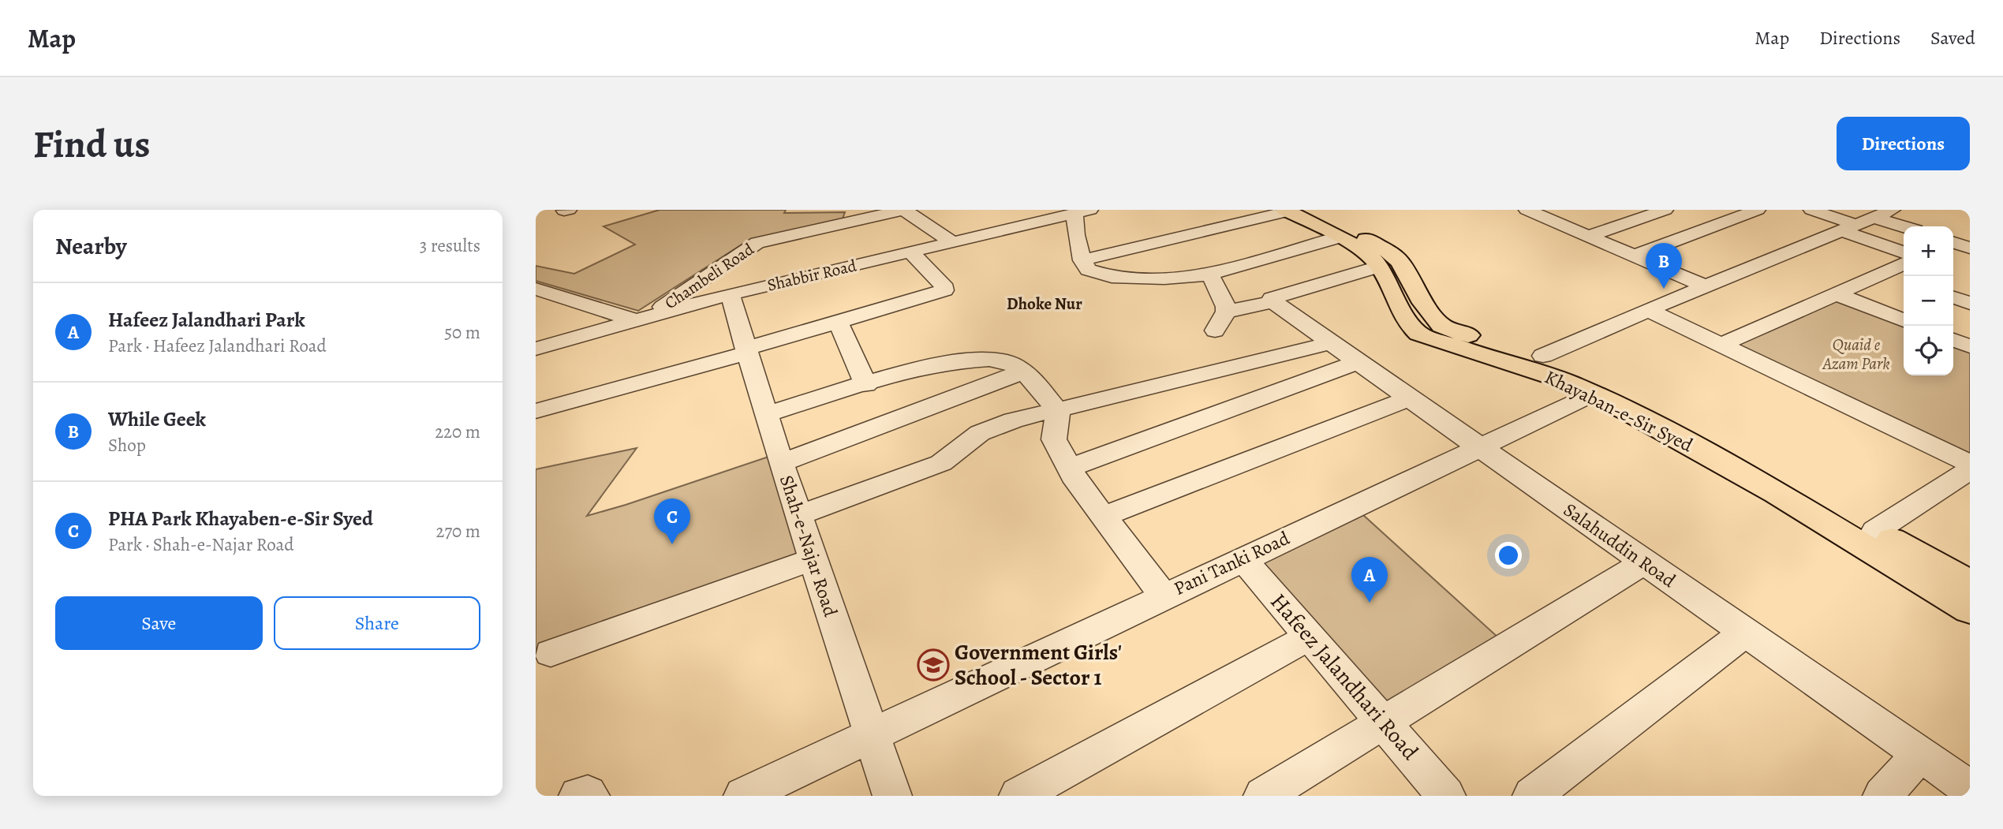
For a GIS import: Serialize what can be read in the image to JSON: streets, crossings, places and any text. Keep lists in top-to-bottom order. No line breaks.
{"streets":{"main road":["Khayaban-e-Sir Syed"],"street":["Shabbir Road","Chambeli Road","Salahuddin Road","Shah-e-Najar Road","Pani Tanki Road","Hafeez Jalandhari Road"]},"crossings":[["Shabbir Road","Chambeli Road"],["Shabbir Road","Shah-e-Najar Road"],["Khayaban-e-Sir Syed","Pani Tanki Road"],["Salahuddin Road","Pani Tanki Road"],["Shah-e-Najar Road","Pani Tanki Road"],["Pani Tanki Road","Hafeez Jalandhari Road"]],"districts":["Dhoke Nur"],"parks":["Quaid e Azam Park"],"places":{"school or university":["Government Girls' School - Sector 1"]},"page":{"header":"Map","nav":["Map","Directions","Saved"],"buttons":["Directions",["Save","Share"]],"title":"Find us","heading":["Nearby","3 results"],"map_buttons":["+","−"],"pins":["B","C","A"],"list":[{"mark":"A","name":"Hafeez Jalandhari Park","note":"Park · Hafeez Jalandhari Road","value":"50 m"},{"mark":"B","name":"While Geek","note":"Shop","value":"220 m"},{"mark":"C","name":"PHA Park Khayaben-e-Sir Syed","note":"Park · Shah-e-Najar Road","value":"270 m"}]}}
